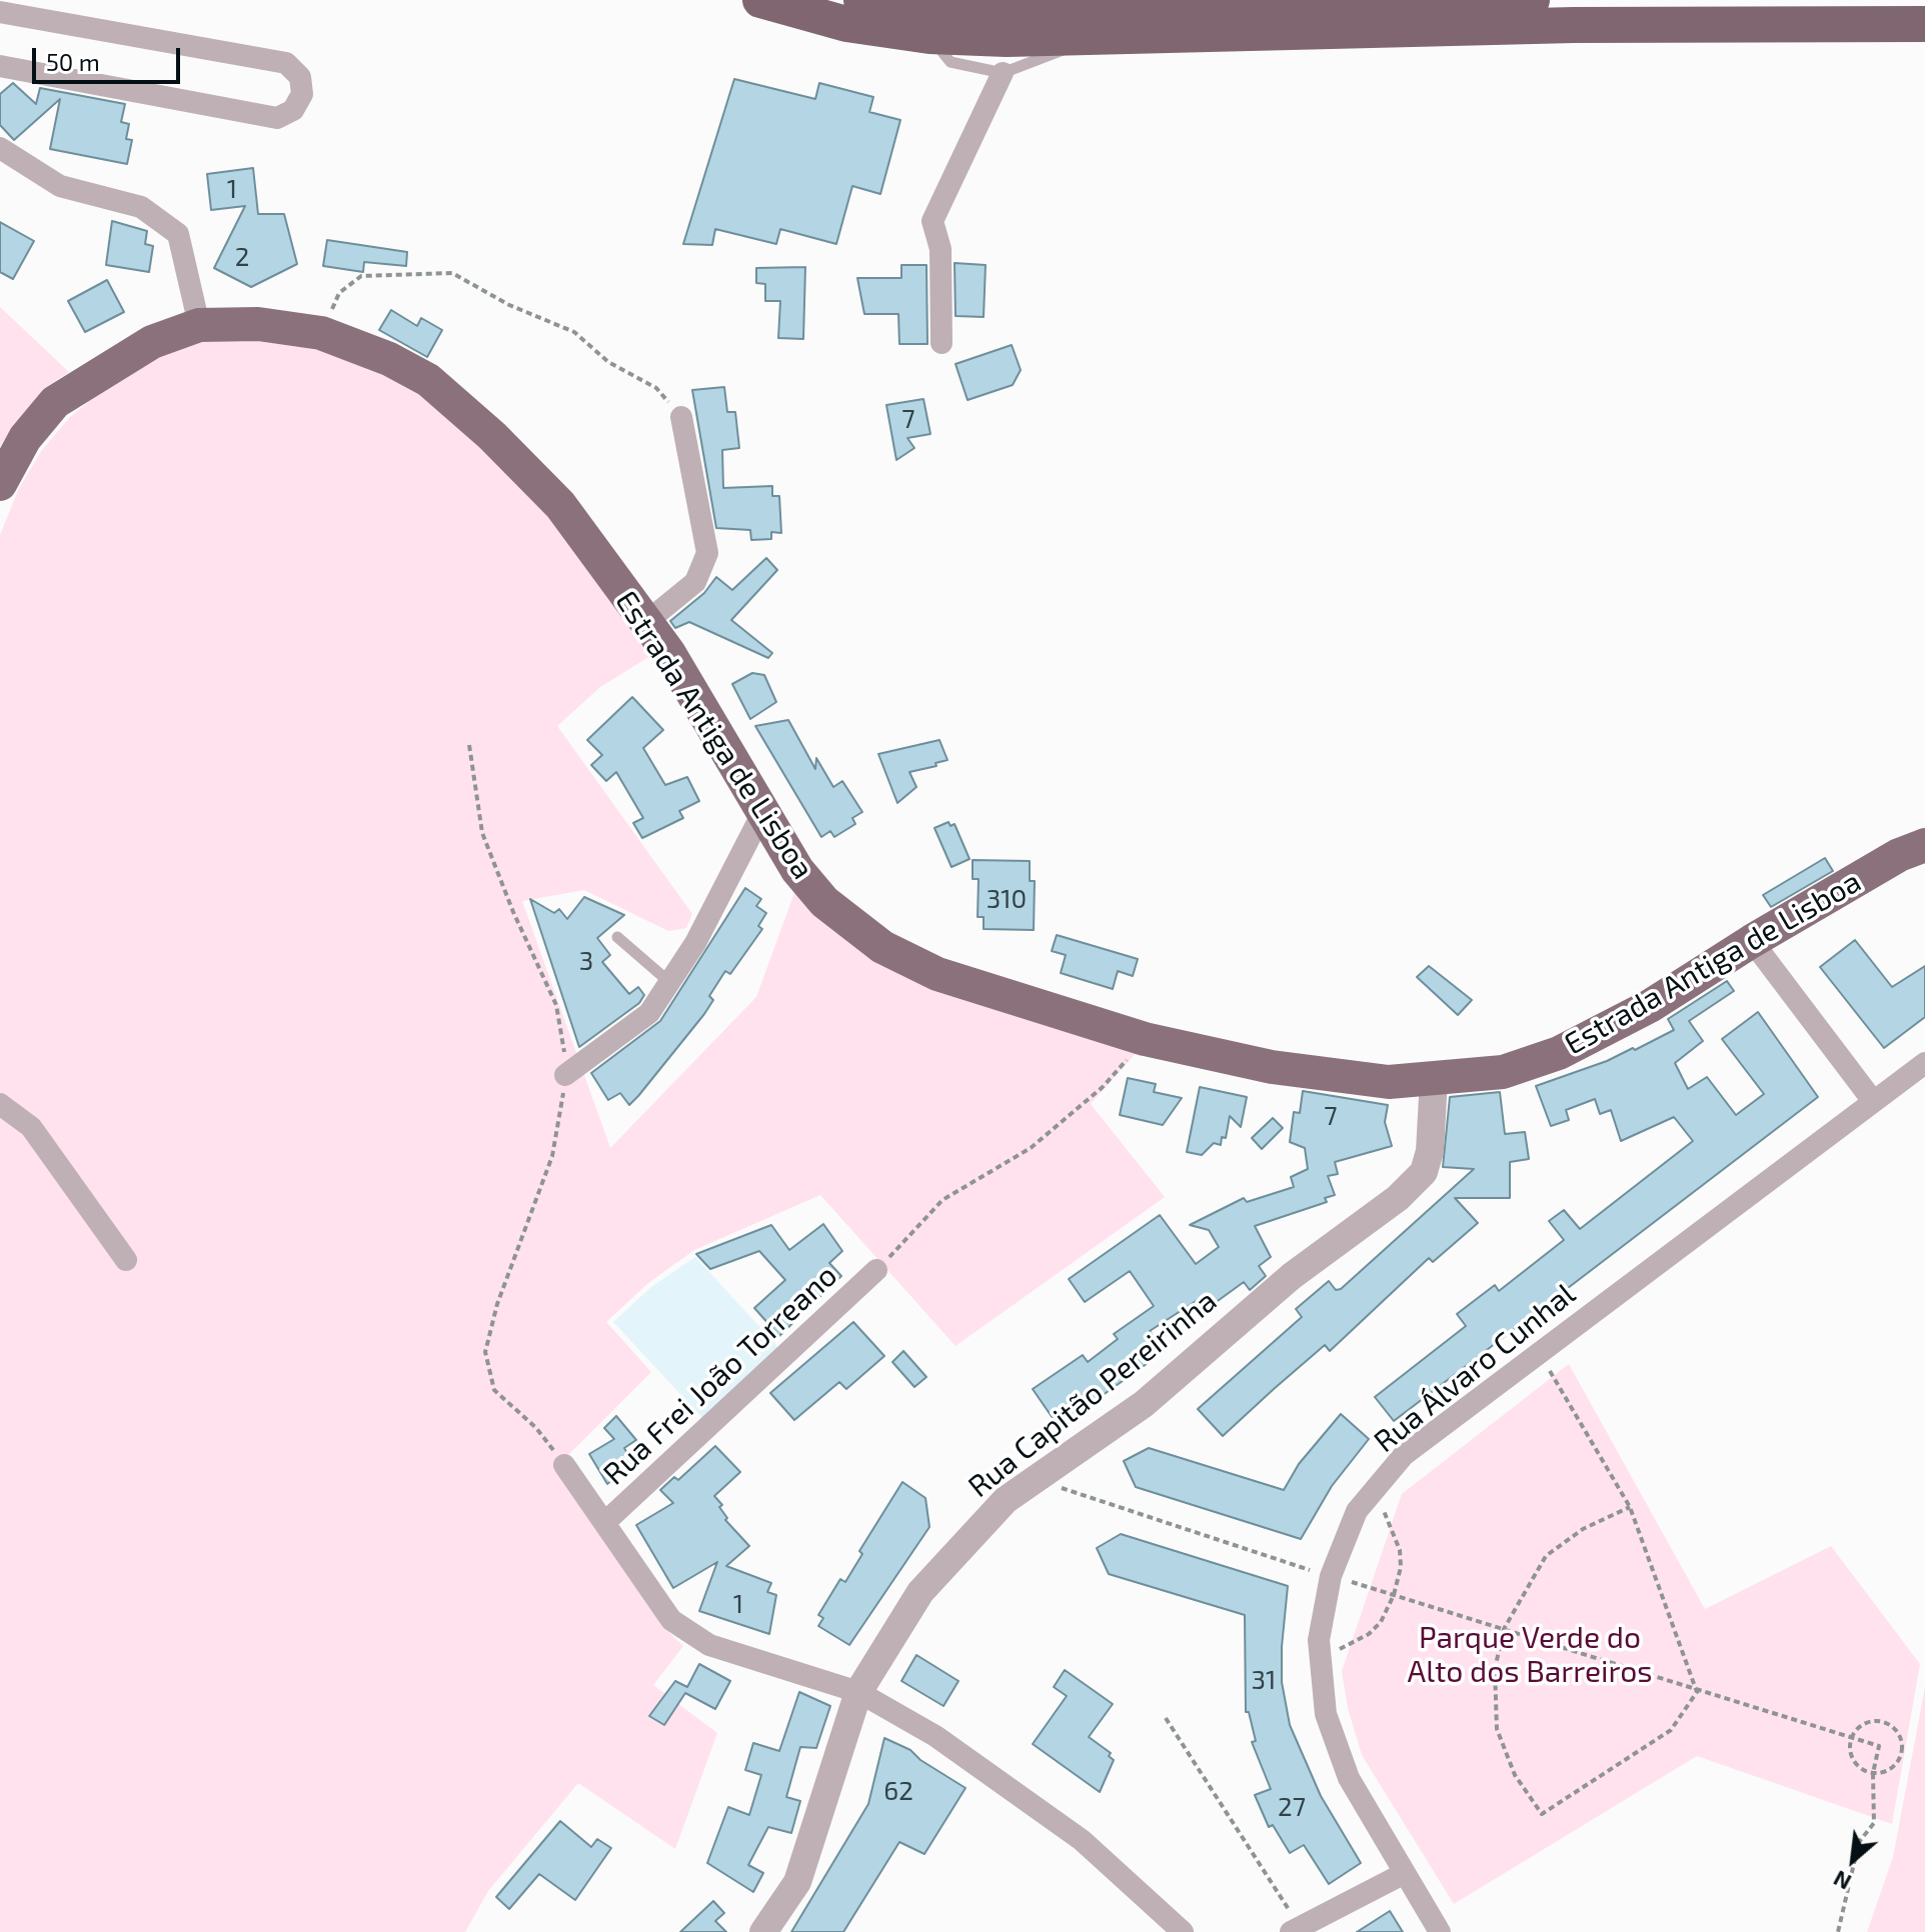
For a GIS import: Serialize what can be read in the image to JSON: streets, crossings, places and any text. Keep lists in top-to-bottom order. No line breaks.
{"streets":{"main road":["Estrada Antiga de Lisboa"],"street":["Rua Álvaro Cunhal","Rua Frei João Torreano","Rua Capitão Pereirinha"]},"crossings":[["Estrada Antiga de Lisboa","Rua Capitão Pereirinha"],["Rua Frei João Torreano","Rua Capitão Pereirinha"]],"parks":["Parque Verde do Alto dos Barreiros"],"house_numbers":["1","2","7","310","3","7","1","31","62","27"],"scale_bar":"50 m","north":"bottom left"}
